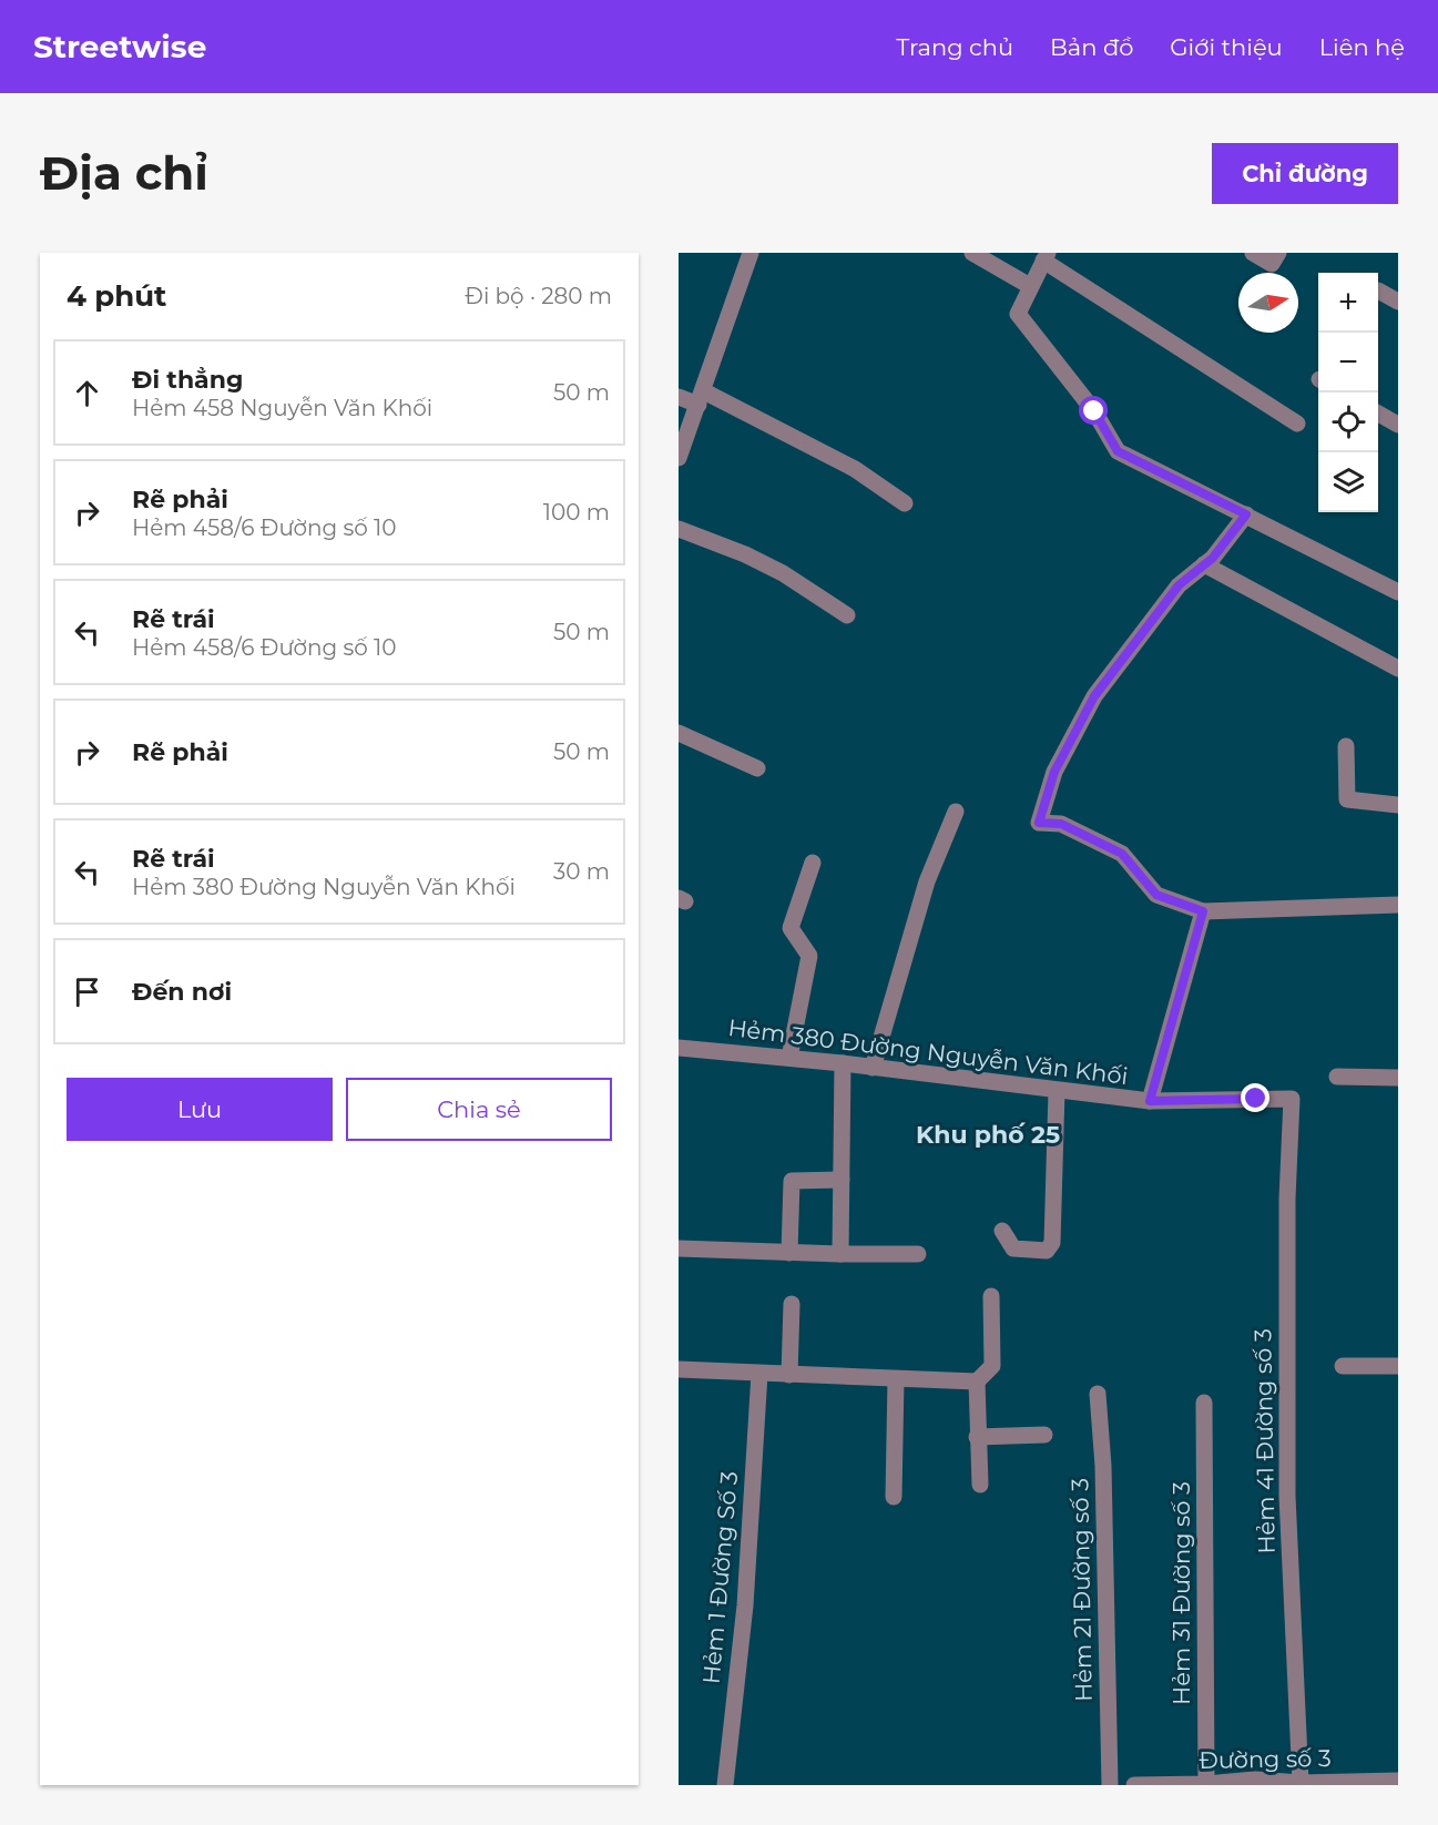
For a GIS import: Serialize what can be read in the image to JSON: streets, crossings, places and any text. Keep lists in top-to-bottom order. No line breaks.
{"streets":{"street":["Hẻm 380 Đường Nguyễn Văn Khối","Hẻm 41 Đường số 3","Hẻm 1 Đường Số 3","Hẻm 21 Đường số 3","Hẻm 31 Đường số 3","Đường số 3"]},"crossings":[["Hẻm 380 Đường Nguyễn Văn Khối","Hẻm 41 Đường số 3"],["Hẻm 41 Đường số 3","Đường số 3"],["Hẻm 31 Đường số 3","Đường số 3"]],"districts":["Khu phố 25"],"north":"right","page":{"header":"Streetwise","nav":["Trang chủ","Bản đồ","Giới thiệu","Liên hệ"],"buttons":["Chỉ đường",["Lưu","Chia sẻ"]],"title":"Địa chỉ","heading":["4 phút","Đi bộ · 280 m"],"map_buttons":["+","−"],"list":[["Đi thẳng","Hẻm 458 Nguyễn Văn Khối","50 m"],["Rẽ phải","Hẻm 458/6 Đường số 10","100 m"],["Rẽ trái","Hẻm 458/6 Đường số 10","50 m"],["Rẽ phải","50 m"],["Rẽ trái","Hẻm 380 Đường Nguyễn Văn Khối","30 m"],"Đến nơi"]}}
